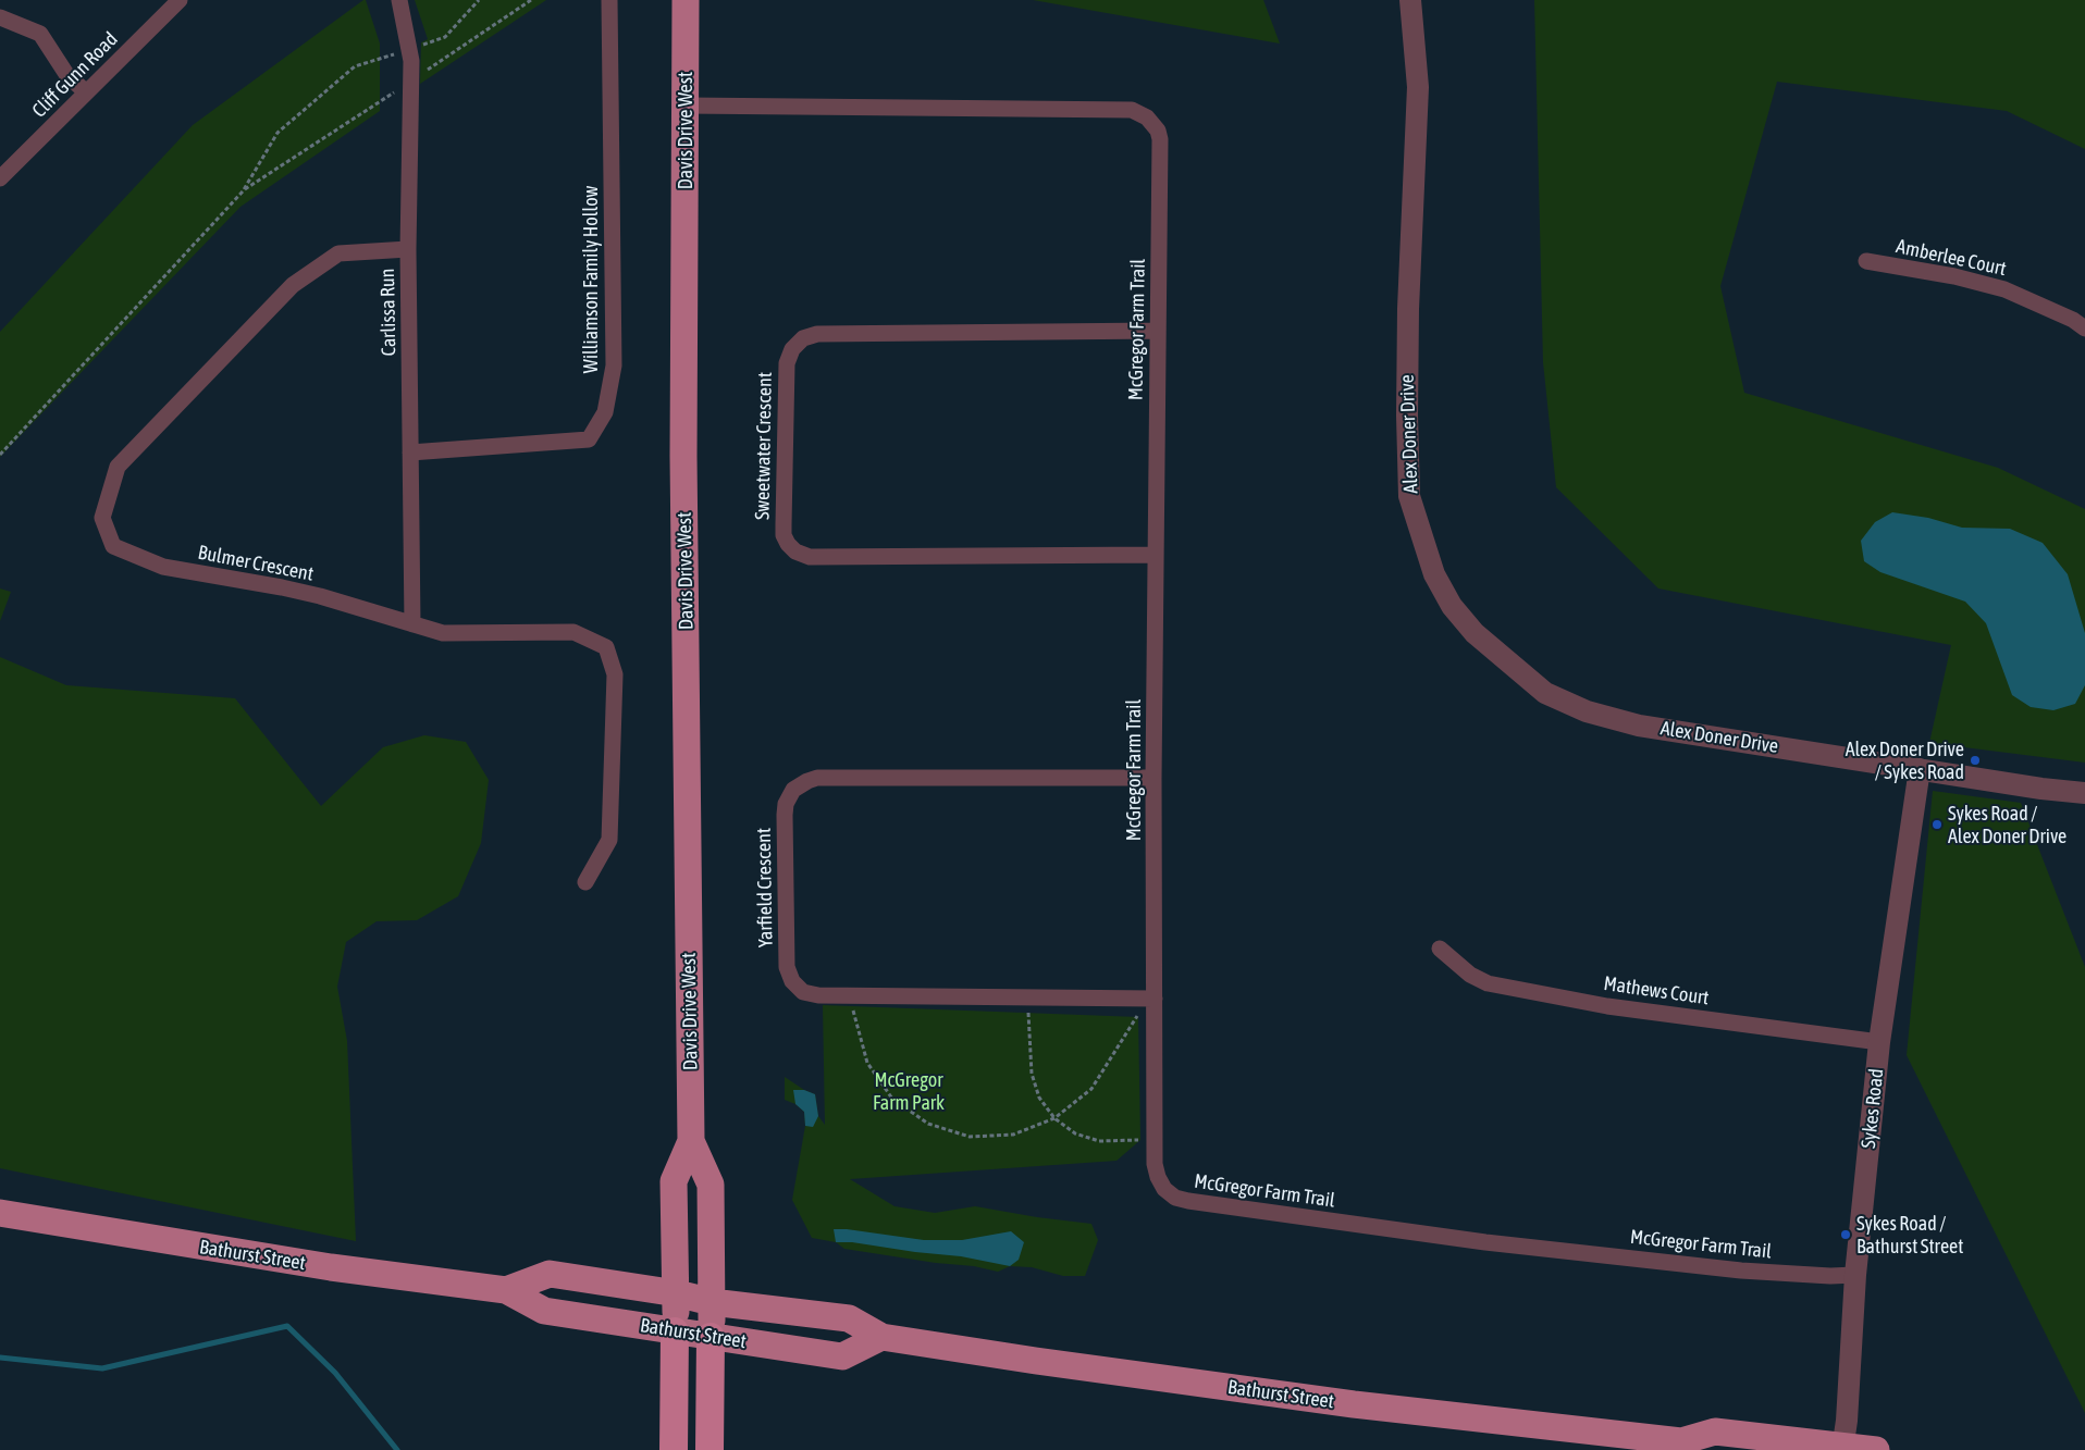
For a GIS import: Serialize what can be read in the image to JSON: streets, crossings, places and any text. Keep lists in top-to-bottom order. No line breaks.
{"streets":{"highway":["Davis Drive West"],"main road":["Bathurst Street"],"street":["Cliff Gunn Road","Amberlee Court","Williamson Family Hollow","Carlissa Run","McGregor Farm Trail","Alex Doner Drive","Sweetwater Crescent","Bulmer Crescent","Yarfield Crescent","Mathews Court","Sykes Road"]},"crossings":[["Davis Drive West","McGregor Farm Trail"],["Davis Drive West","Bathurst Street"],["Williamson Family Hollow","Carlissa Run"],["Carlissa Run","Bulmer Crescent"],["McGregor Farm Trail","Sweetwater Crescent"],["McGregor Farm Trail","Yarfield Crescent"],["McGregor Farm Trail","Sykes Road"],["Alex Doner Drive","Sykes Road"],["Mathews Court","Sykes Road"],["Sykes Road","Bathurst Street"]],"parks":["McGregor Farm Park"],"places":["Alex Doner Drive / Sykes Road","Sykes Road / Alex Doner Drive","Sykes Road / Bathurst Street"]}
